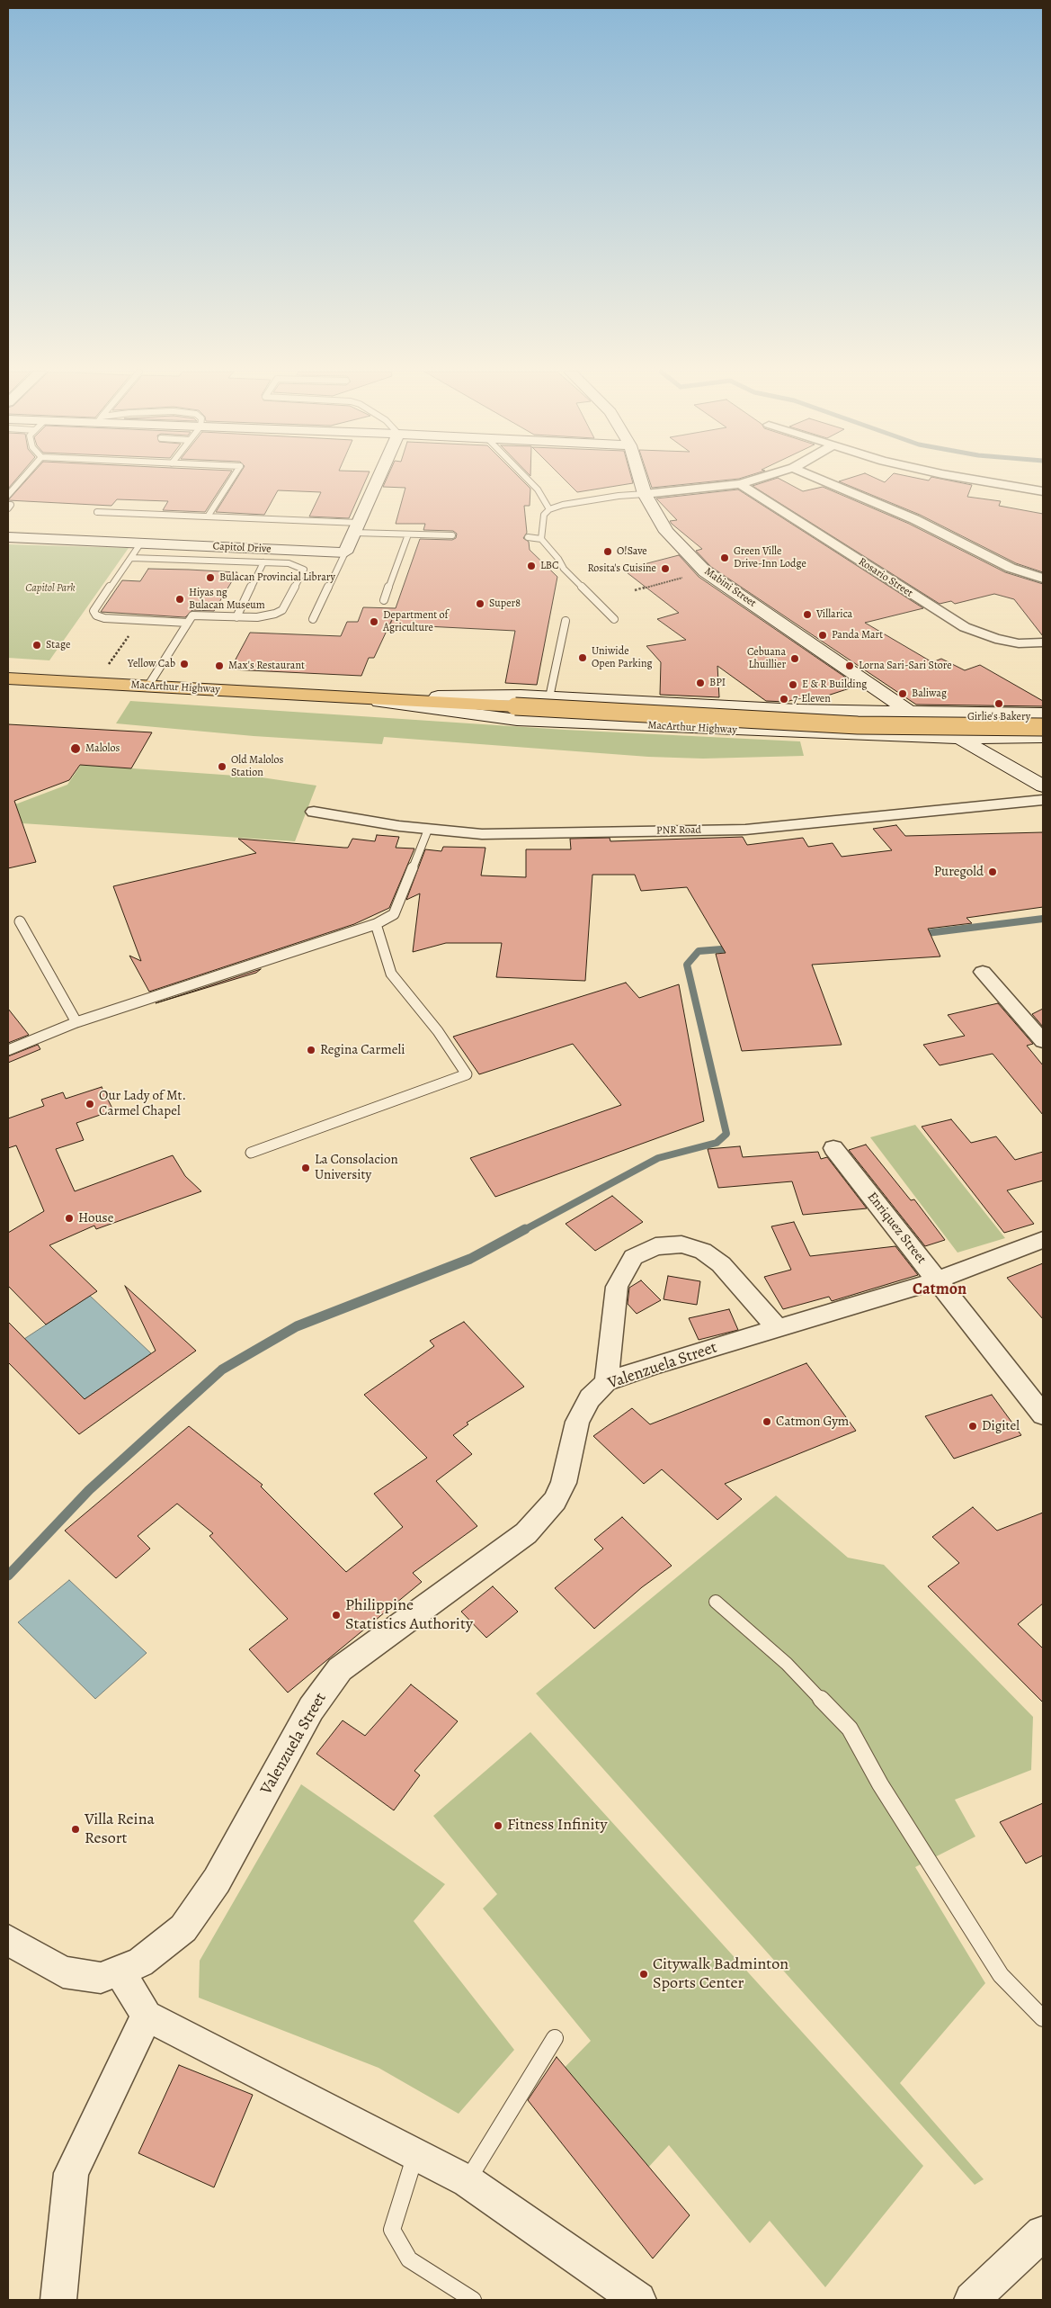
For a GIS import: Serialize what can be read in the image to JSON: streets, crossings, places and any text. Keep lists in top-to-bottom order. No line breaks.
{"streets":{"highway":["MacArthur Highway"],"main road":["Capitol Drive","Mabini Street"],"street":["Rosario Street","PNR Road","Enriquez Street","Valenzuela Street"]},"crossings":[["Mabini Street","MacArthur Highway"],["Enriquez Street","Valenzuela Street"]],"districts":["Catmon"],"parks":["Capitol Park"],"places":["O!Save","Green Ville Drive-Inn Lodge","LBC","Rosita's Cuisine","Bulacan Provincial Library","Hiyas ng Bulacan Museum","Super8","Villarica","Department of Agriculture","Panda Mart","Stage","Uniwide Open Parking","Cebuana Lhuillier","Yellow Cab","Max's Restaurant","Lorna Sari-Sari Store","BPI","E & R Building","Baliwag","7-Eleven","Girlie's Bakery","Malolos","Old Malolos Station","Puregold","Regina Carmeli","Our Lady of Mt. Carmel Chapel","La Consolacion University","House","Catmon Gym","Digitel","Philippine Statistics Authority","Fitness Infinity","Villa Reina Resort","Citywalk Badminton Sports Center"]}
